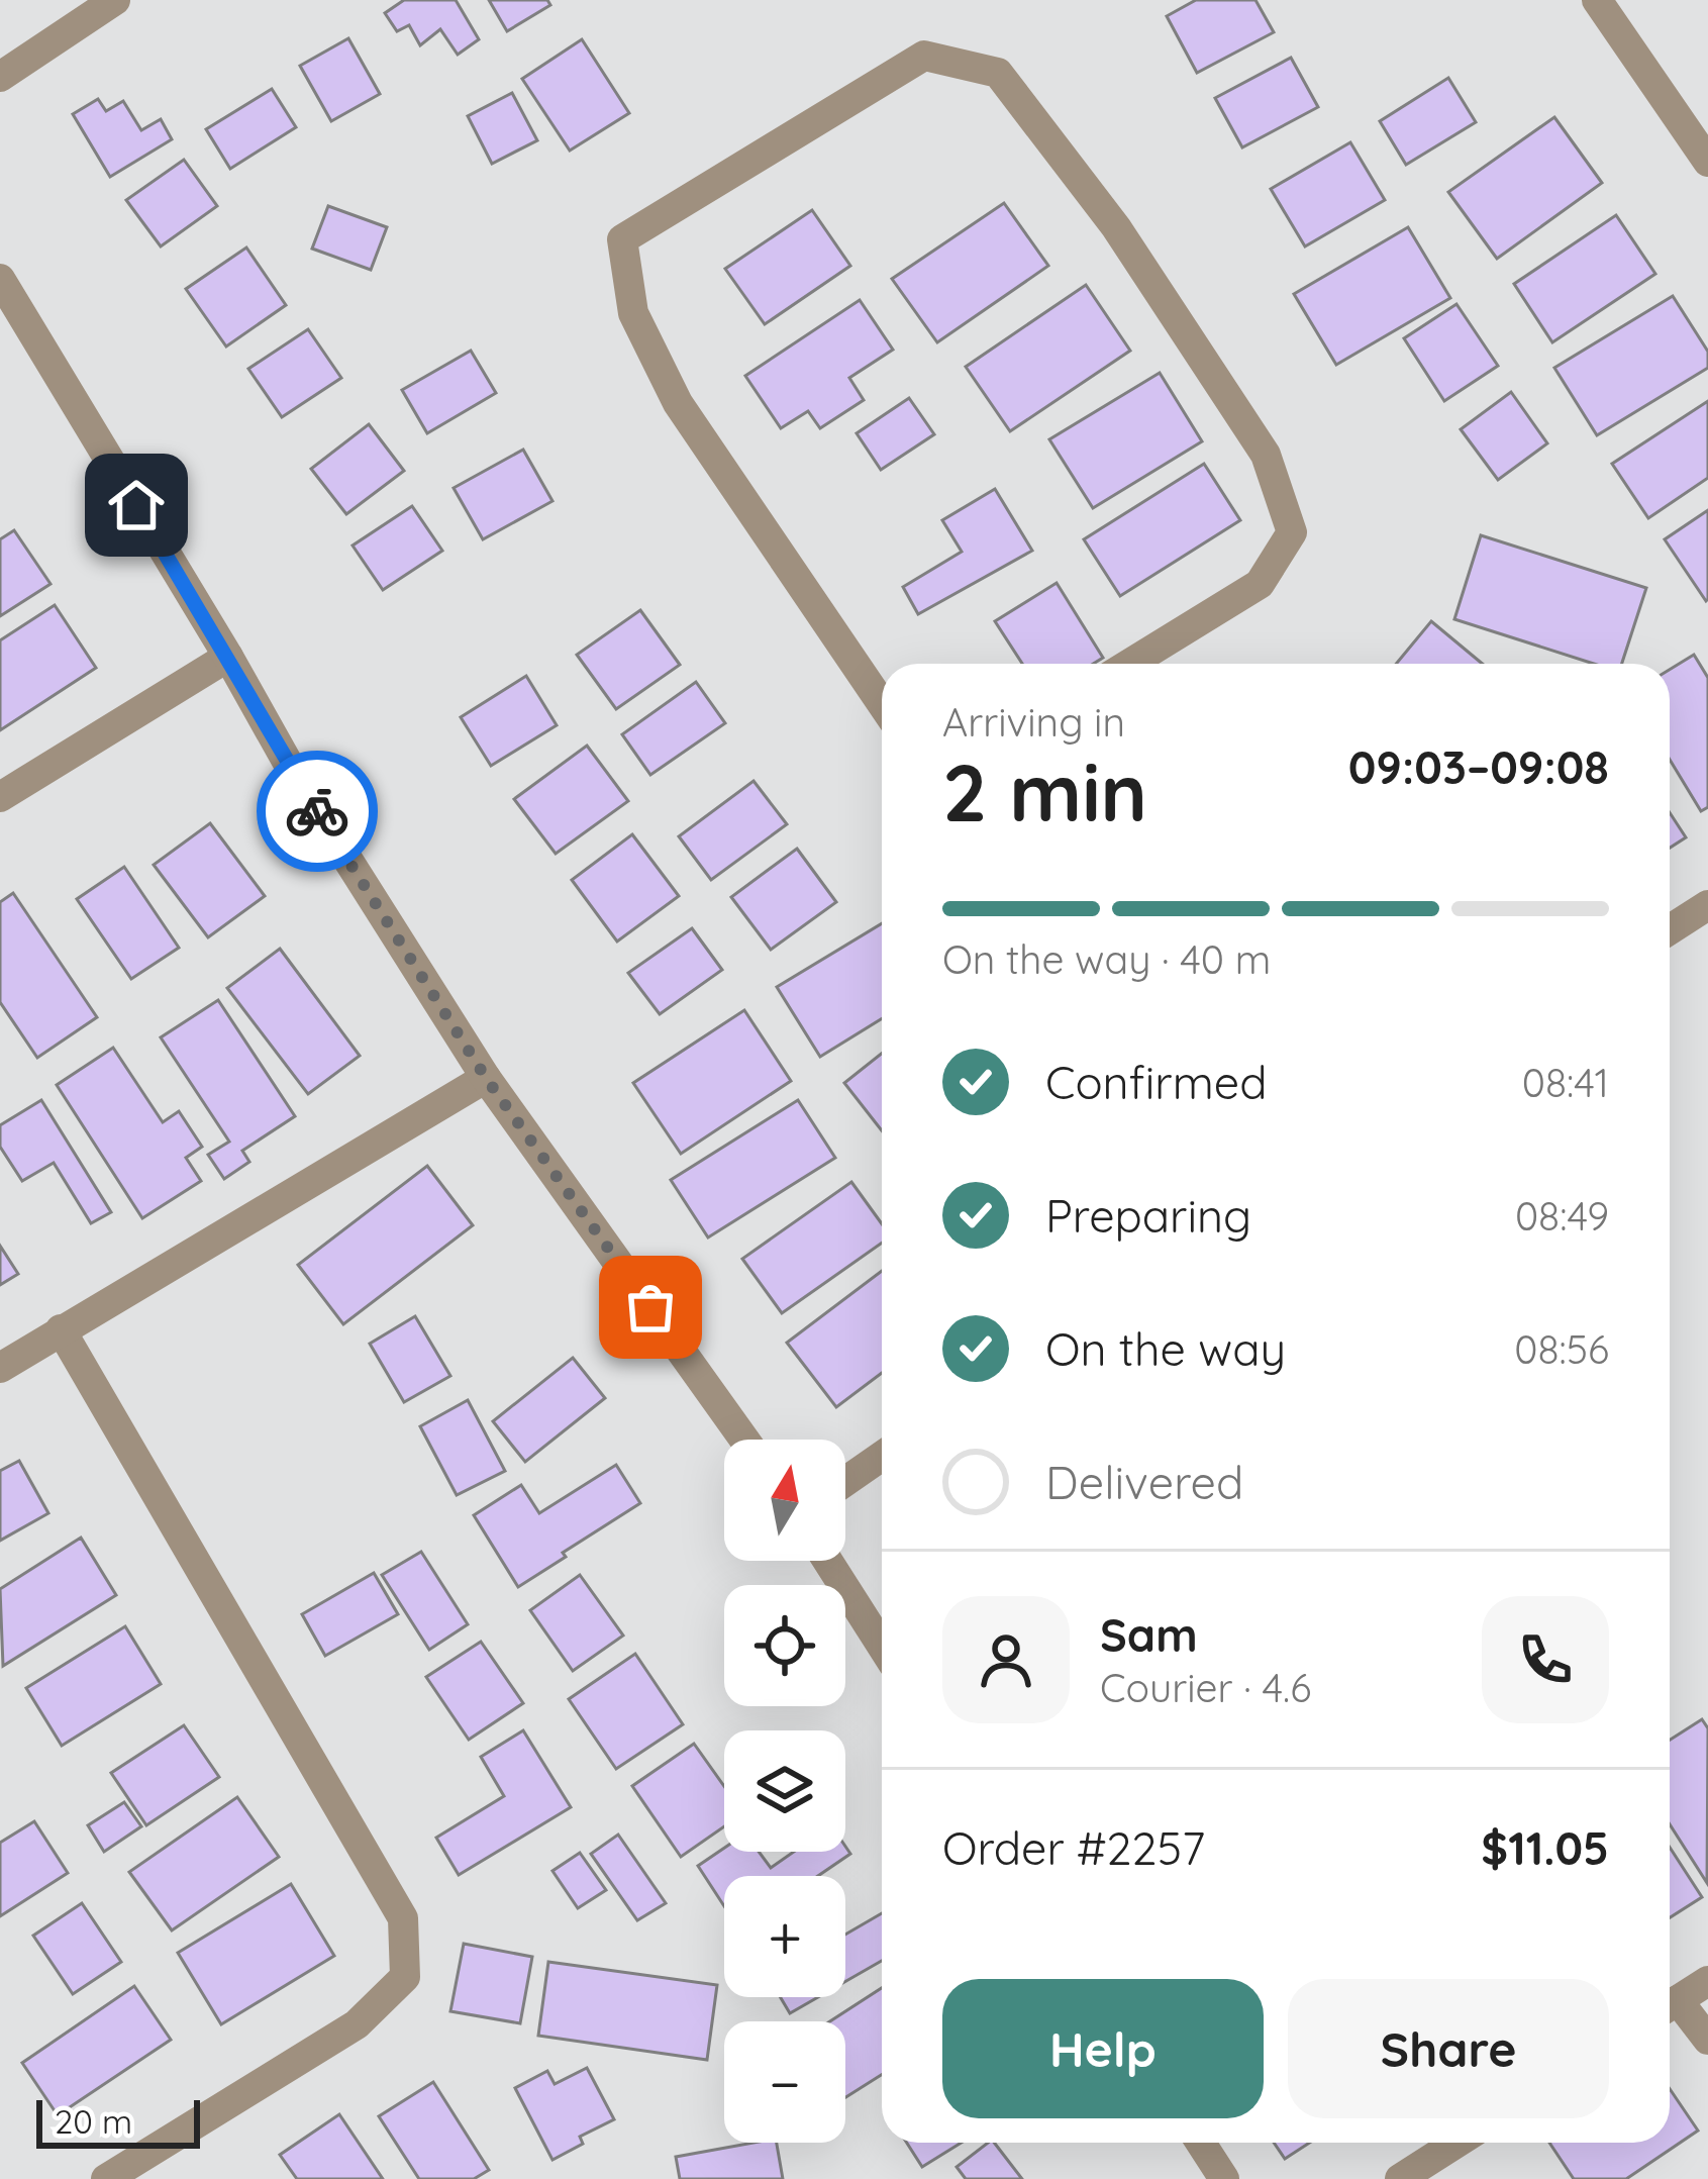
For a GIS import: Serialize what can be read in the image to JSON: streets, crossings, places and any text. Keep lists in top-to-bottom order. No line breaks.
{"scale_bar":"20 m","north":"top","page":{"heading":["2 min","Arriving in","09:03–09:08"],"panel":["Sam","Courier · 4.6","Order #2257","$11.05"],"bar":"On the way · 40 m","list":[["Confirmed","08:41"],["Preparing","08:49"],["On the way","08:56"],"Delivered"],"map_buttons":["+","−"],"buttons":["Help","Share"],"scale":"20 m"}}
